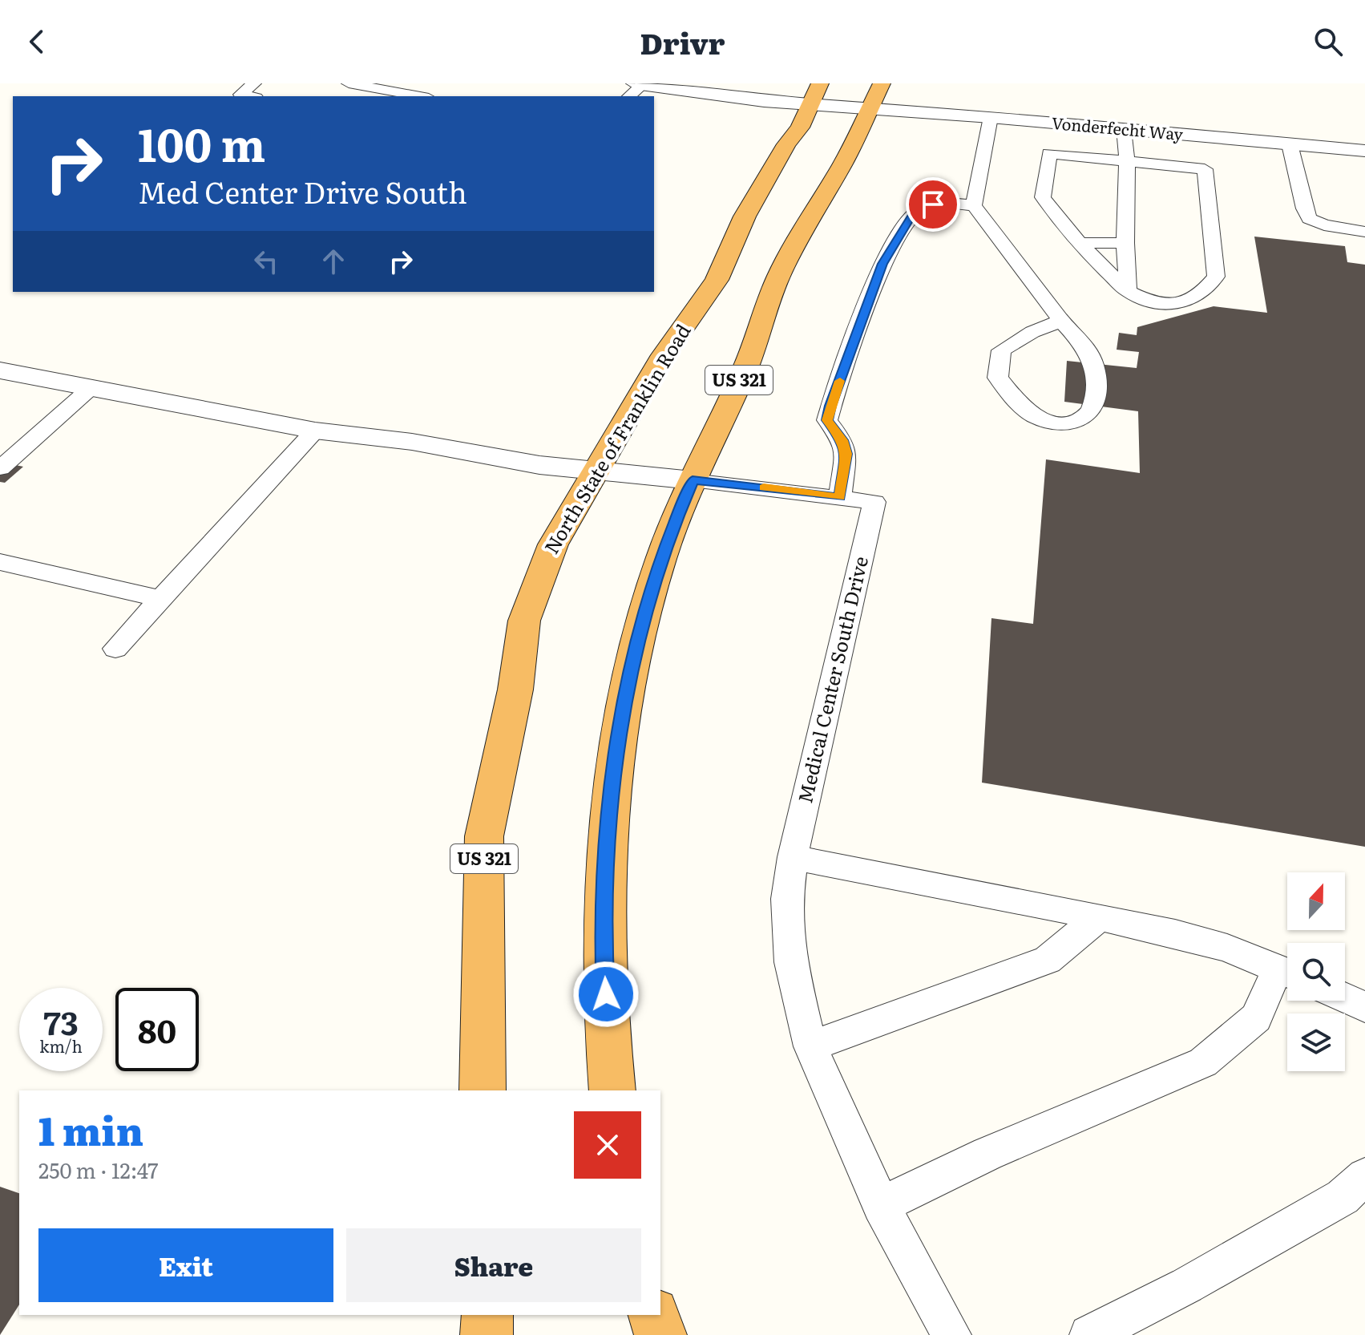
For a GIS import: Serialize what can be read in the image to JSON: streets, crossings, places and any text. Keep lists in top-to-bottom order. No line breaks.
{"streets":{"highway":["US 321","North State of Franklin Road"],"street":["Vonderfecht Way"],"lane":["Medical Center South Drive"]},"crossings":[["Vonderfecht Way","US 321"],["Vonderfecht Way","North State of Franklin Road"]],"north":"top","page":{"header":"Drivr","turn":["100 m","Med Center Drive South"],"speed":"73 km/h","limit":"80","heading":["1 min","250 m · 12:47"],"buttons":["Exit","Share"]}}
